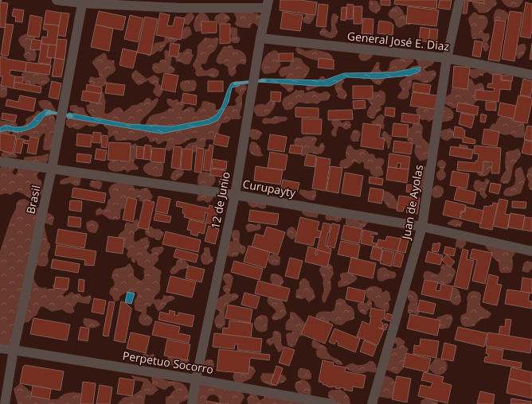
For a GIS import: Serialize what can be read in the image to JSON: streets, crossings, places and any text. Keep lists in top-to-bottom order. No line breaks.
{"streets":{"street":["General José E. Diaz","Curupayty","Brasil","12 de Junio","Juan de Ayolas","Perpetuo Socorro"]},"crossings":[["General José E. Diaz","12 de Junio"],["General José E. Diaz","Juan de Ayolas"],["Curupayty","Brasil"],["Curupayty","12 de Junio"],["Curupayty","Juan de Ayolas"],["Brasil","Perpetuo Socorro"],["12 de Junio","Perpetuo Socorro"]]}
